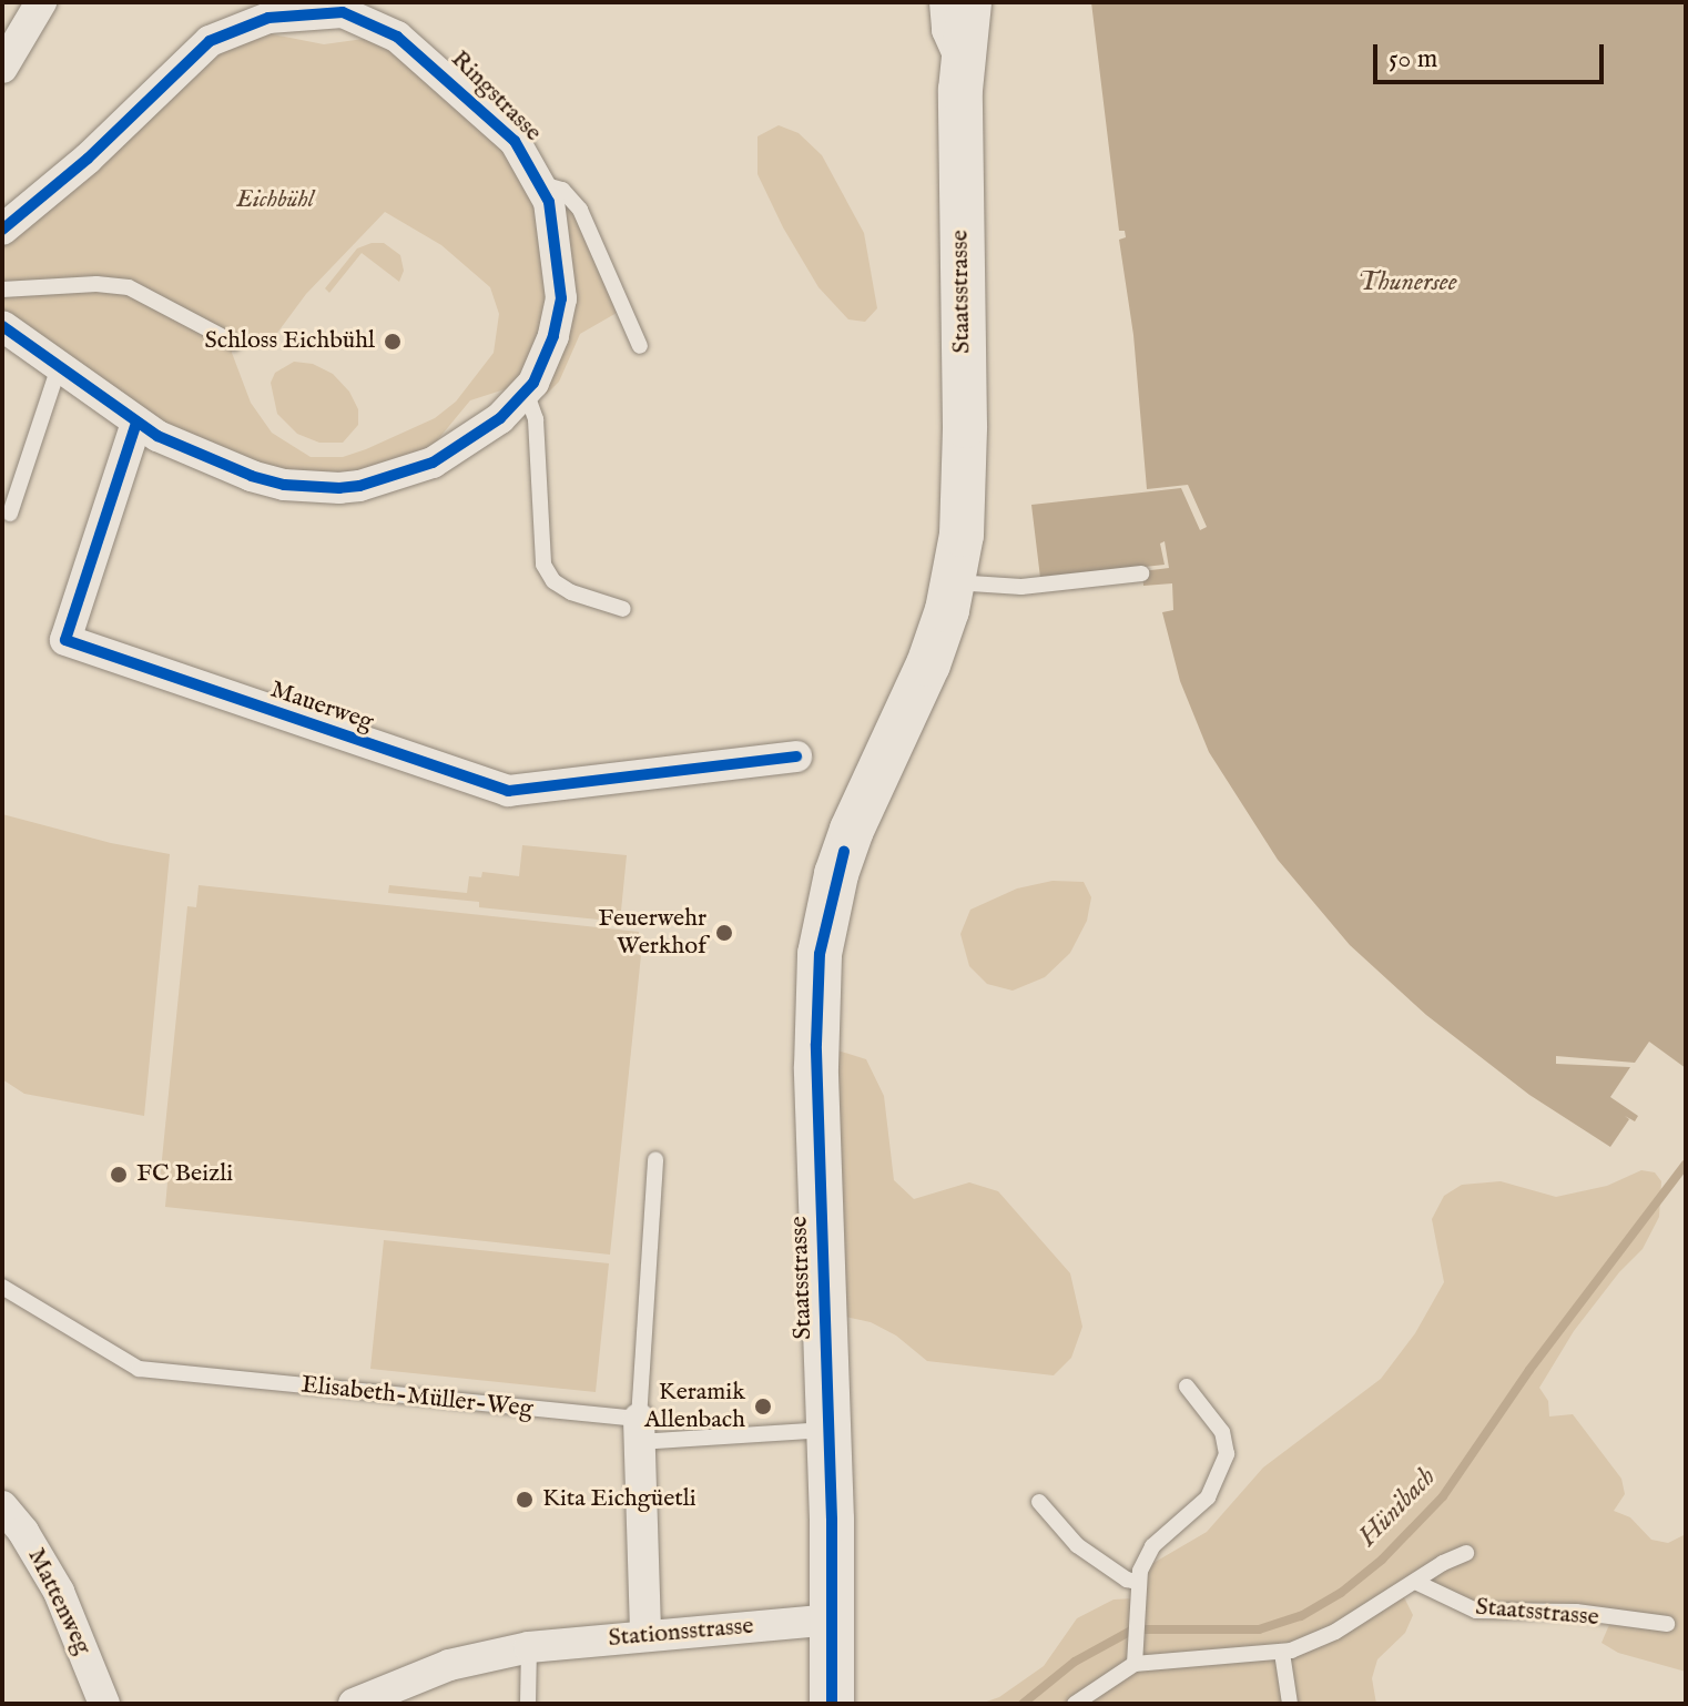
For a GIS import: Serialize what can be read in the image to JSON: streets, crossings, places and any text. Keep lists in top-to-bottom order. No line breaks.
{"streets":{"main road":["Staatsstrasse"],"street":["Ringstrasse","Mauerweg","Mattenweg","Stationsstrasse"],"lane":["Elisabeth-Müller-Weg"]},"crossings":[["Ringstrasse","Mauerweg"],["Staatsstrasse","Stationsstrasse"]],"water":["Thunersee","Hünibach"],"parks":["Eichbühl"],"places":["Schloss Eichbühl","Feuerwehr Werkhof","FC Beizli","Keramik Allenbach","Kita Eichgüetli"],"scale_bar":"50 m"}
